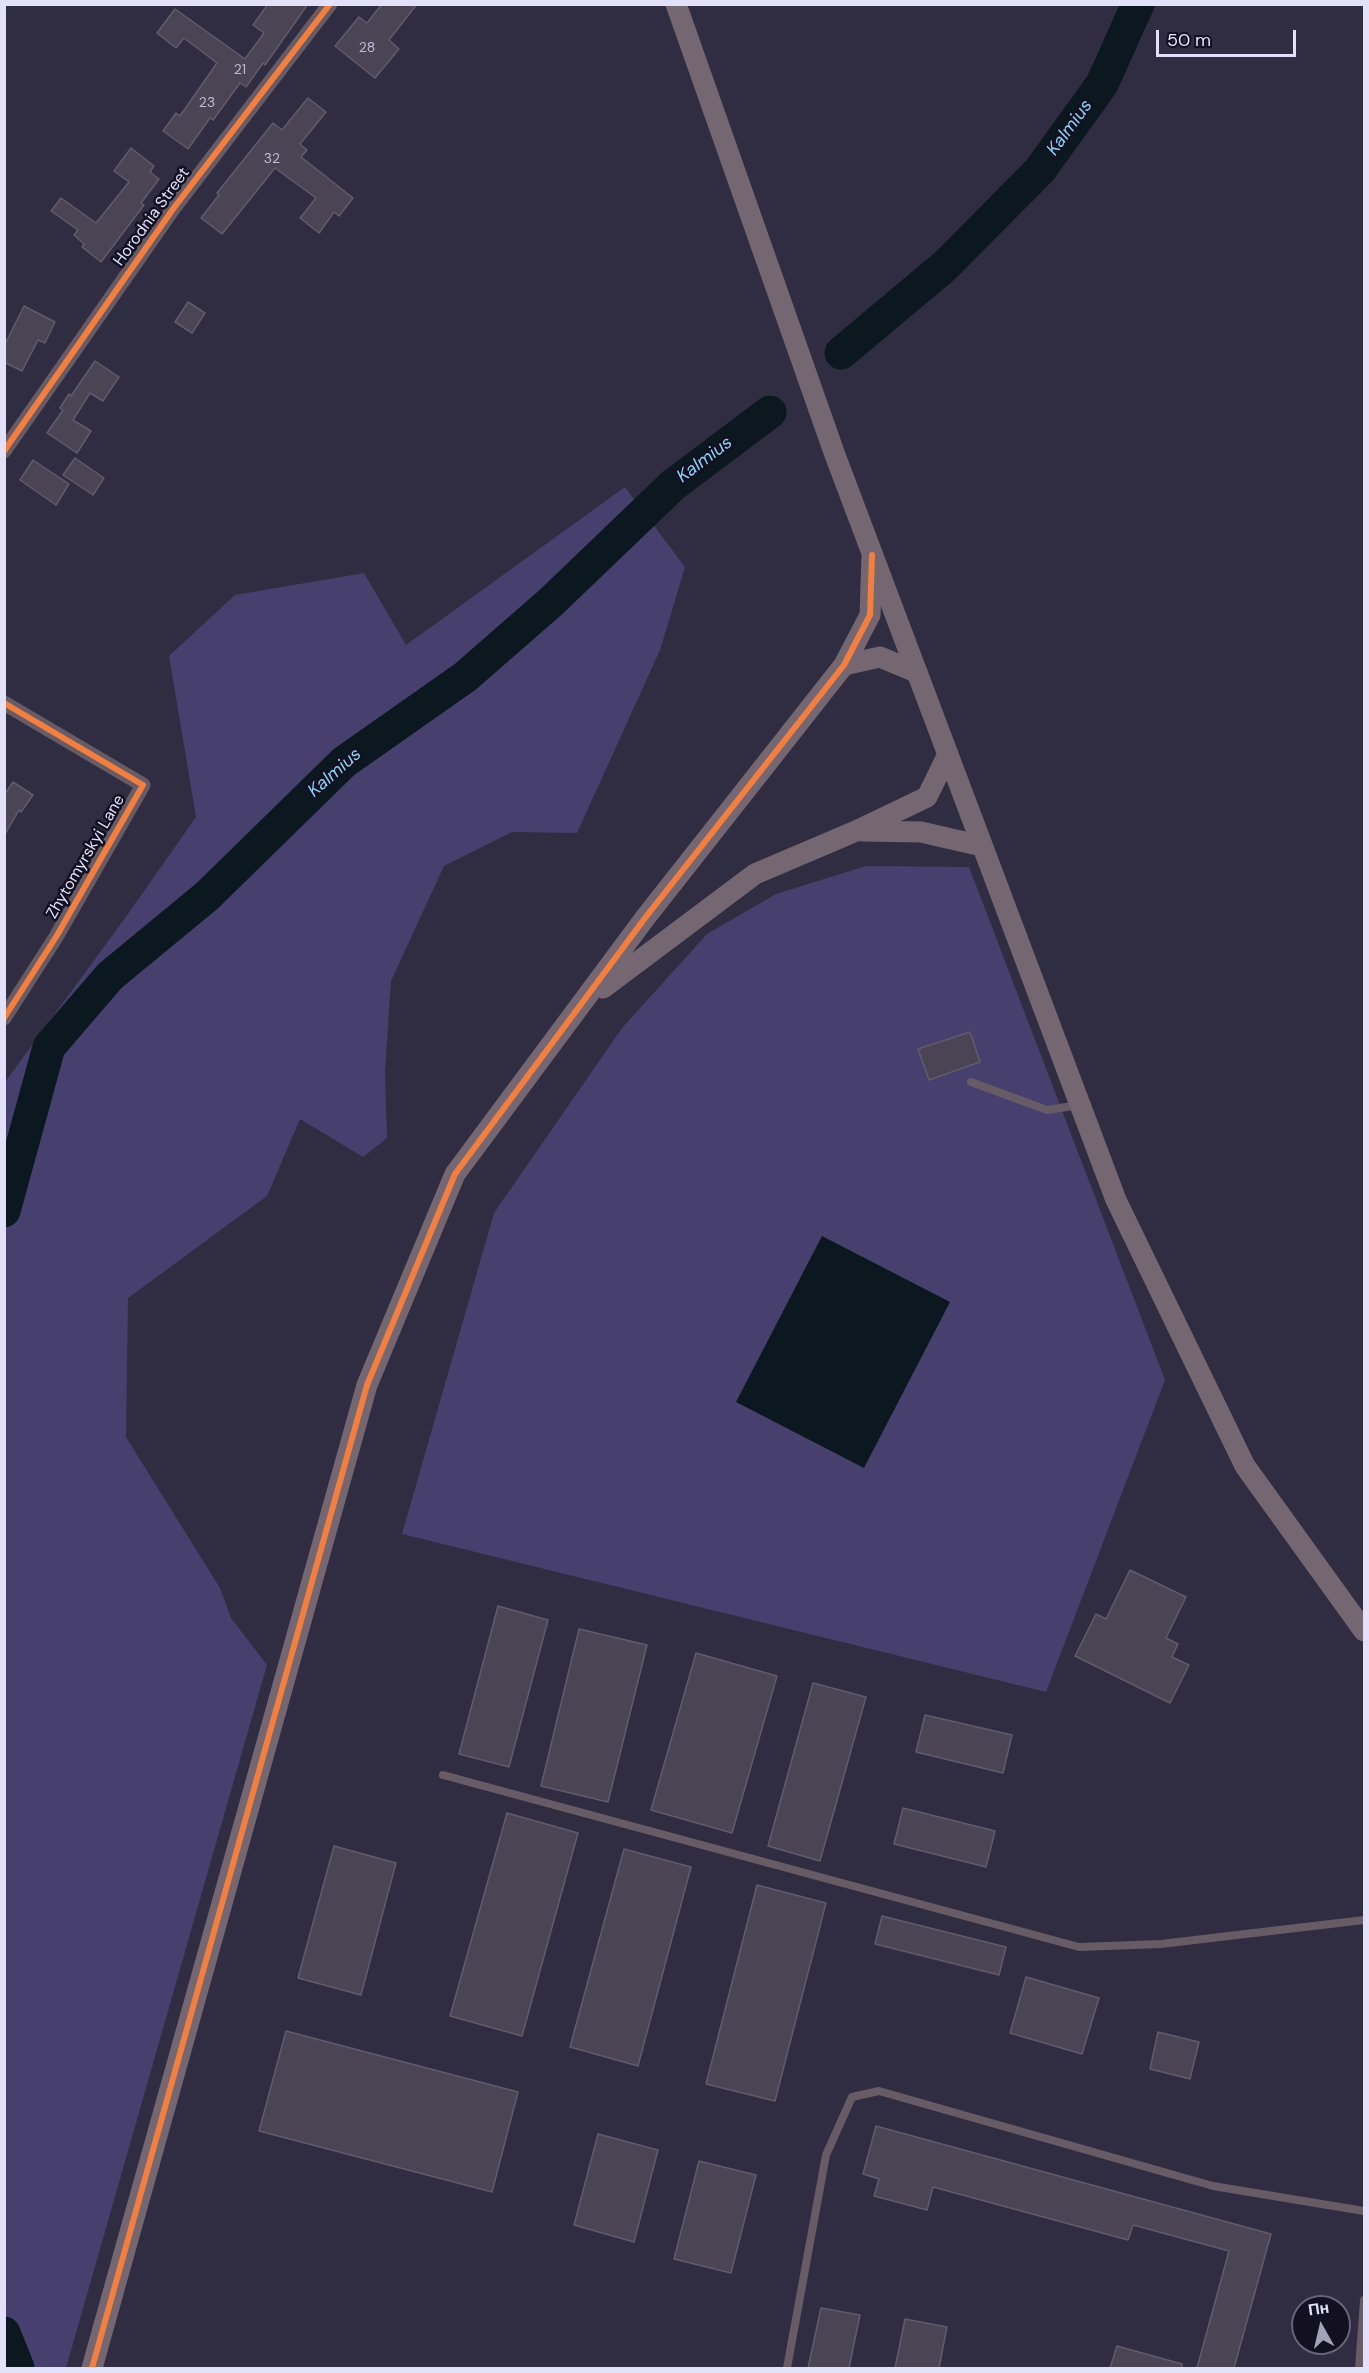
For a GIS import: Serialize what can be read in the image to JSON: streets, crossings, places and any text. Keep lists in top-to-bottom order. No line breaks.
{"streets":{"street":["Horodnia Street","Zhytomyrskyi Lane"]},"water":["Kalmius"],"house_numbers":["28","21","23","32"],"scale_bar":"50 m","north":"top"}
